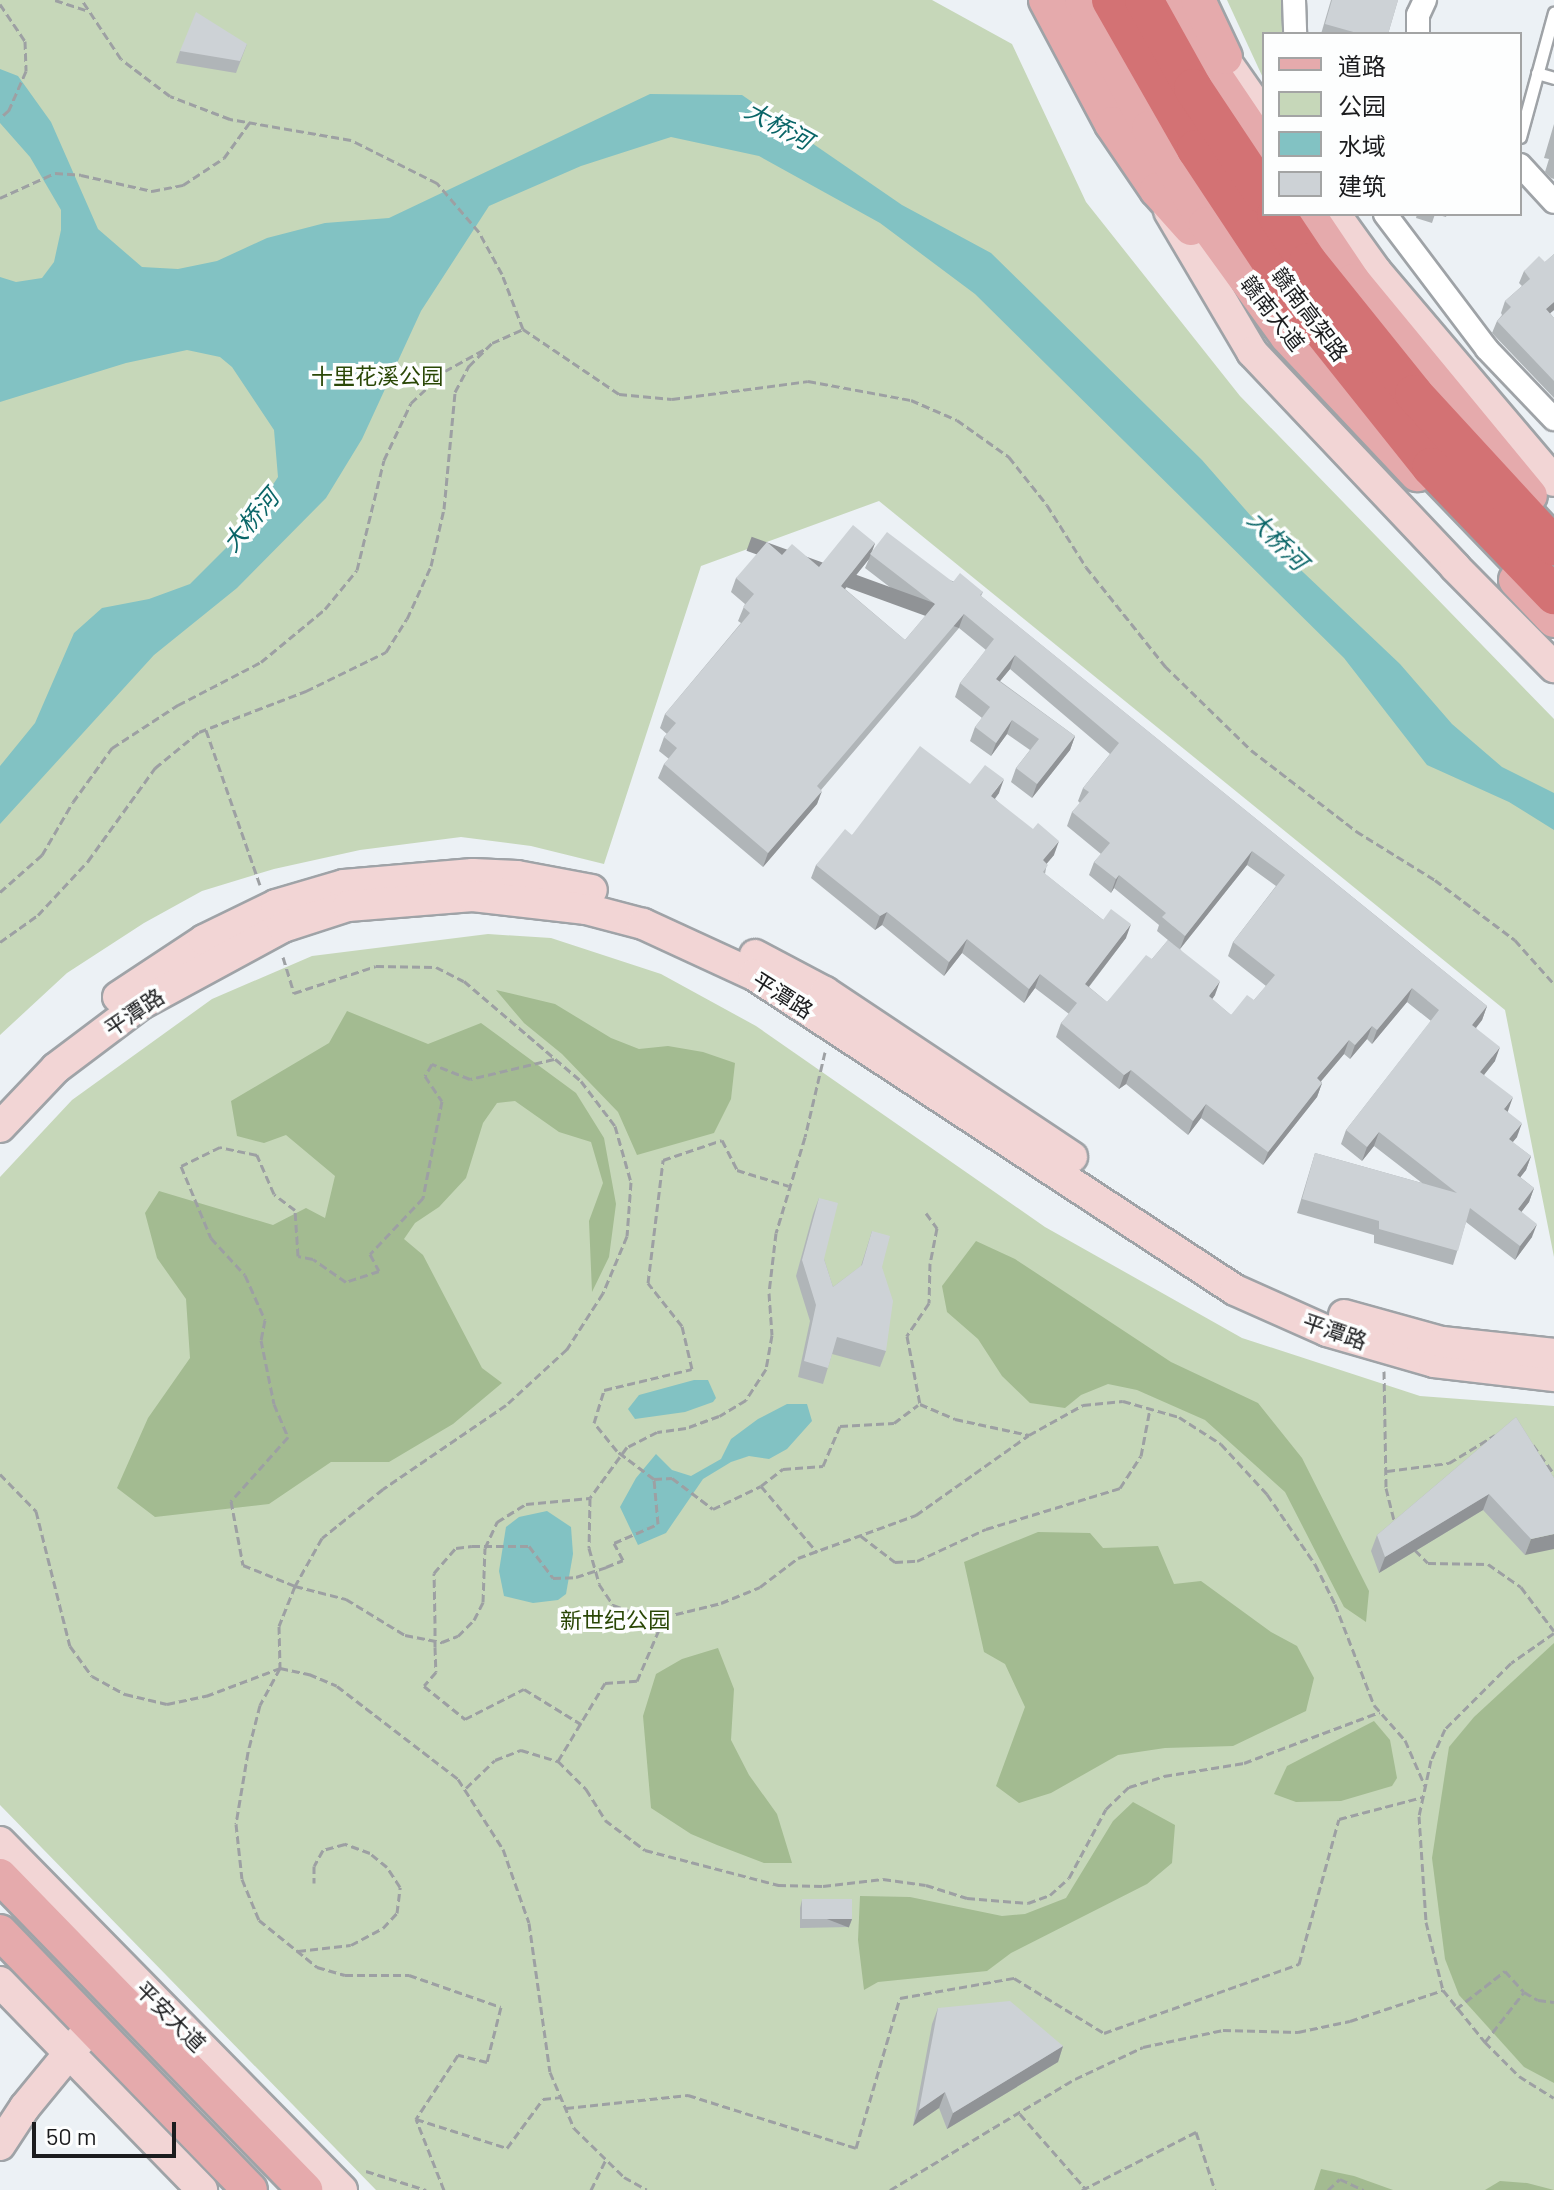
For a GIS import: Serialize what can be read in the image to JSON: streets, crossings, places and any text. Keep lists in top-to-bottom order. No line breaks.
{"streets":{"highway":["赣南高架路"],"main road":["赣南大道","平潭路","平安大道"]},"water":["大桥河"],"parks":["十里花溪公园","新世纪公园"],"legend":["道路","公园","水域","建筑"],"scale_bar":"50 m"}
